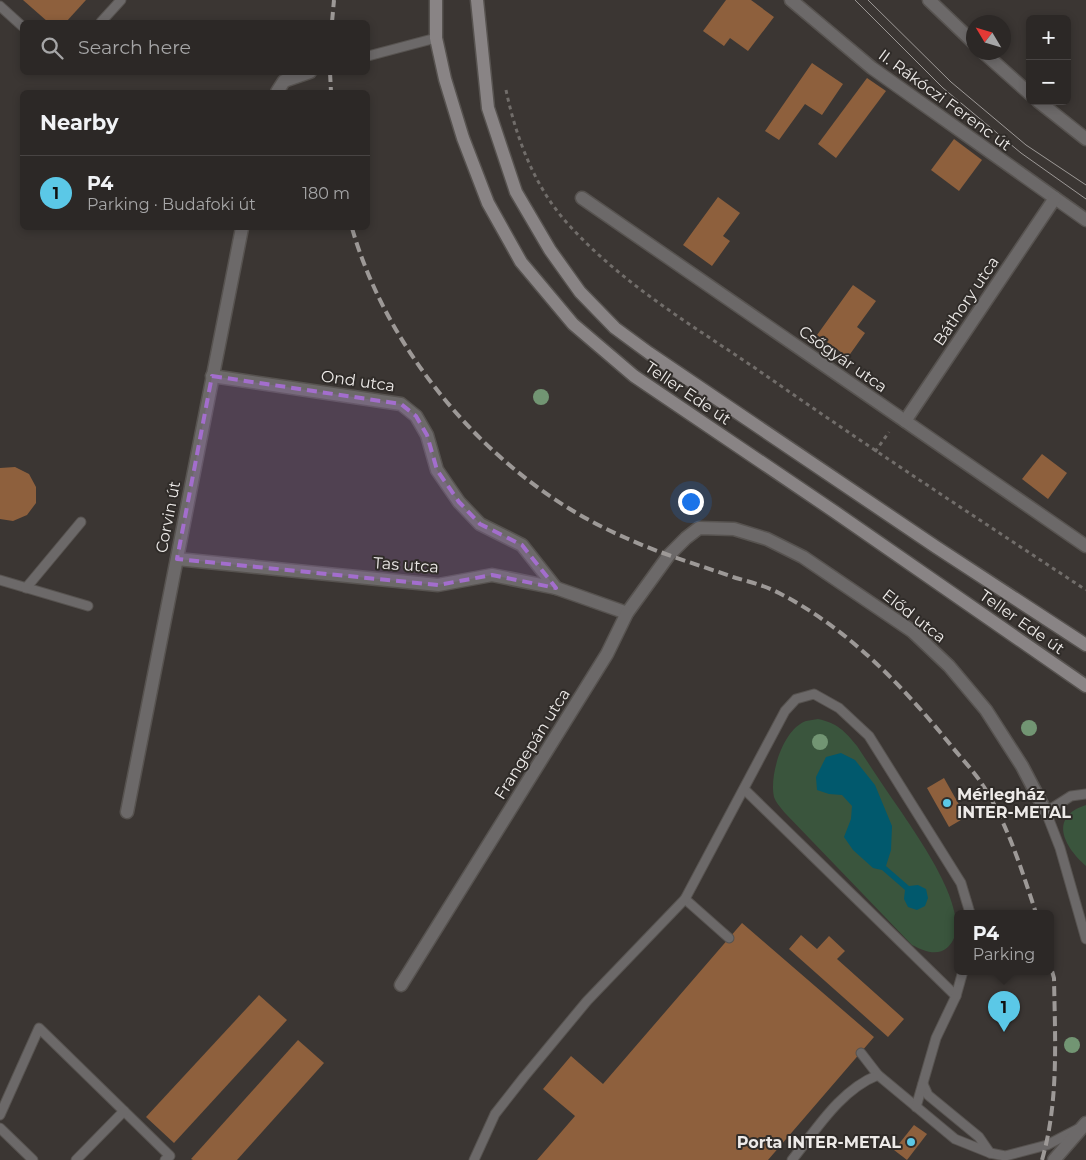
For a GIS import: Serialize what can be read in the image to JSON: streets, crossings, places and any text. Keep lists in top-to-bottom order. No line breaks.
{"streets":{"main road":["Teller Ede út"],"street":["II. Rákóczi Ferenc út","Báthory utca","Csőgyár utca","Ond utca","Corvin út","Tas utca","Előd utca","Frangepán utca"]},"crossings":[["II. Rákóczi Ferenc út","Báthory utca"],["Báthory utca","Csőgyár utca"],["Ond utca","Corvin út"],["Ond utca","Tas utca"],["Corvin út","Tas utca"],["Tas utca","Frangepán utca"],["Előd utca","Frangepán utca"]],"places":["Mérlegház INTER-METAL","Porta INTER-METAL"],"north":"top left","page":{"map_buttons":["+","−"],"search":"Search here","heading":"Nearby","list":[{"mark":"1","name":"P4","note":"Parking · Budafoki út","value":"180 m"}],"popup":["P4","Parking"],"pins":"1"}}
